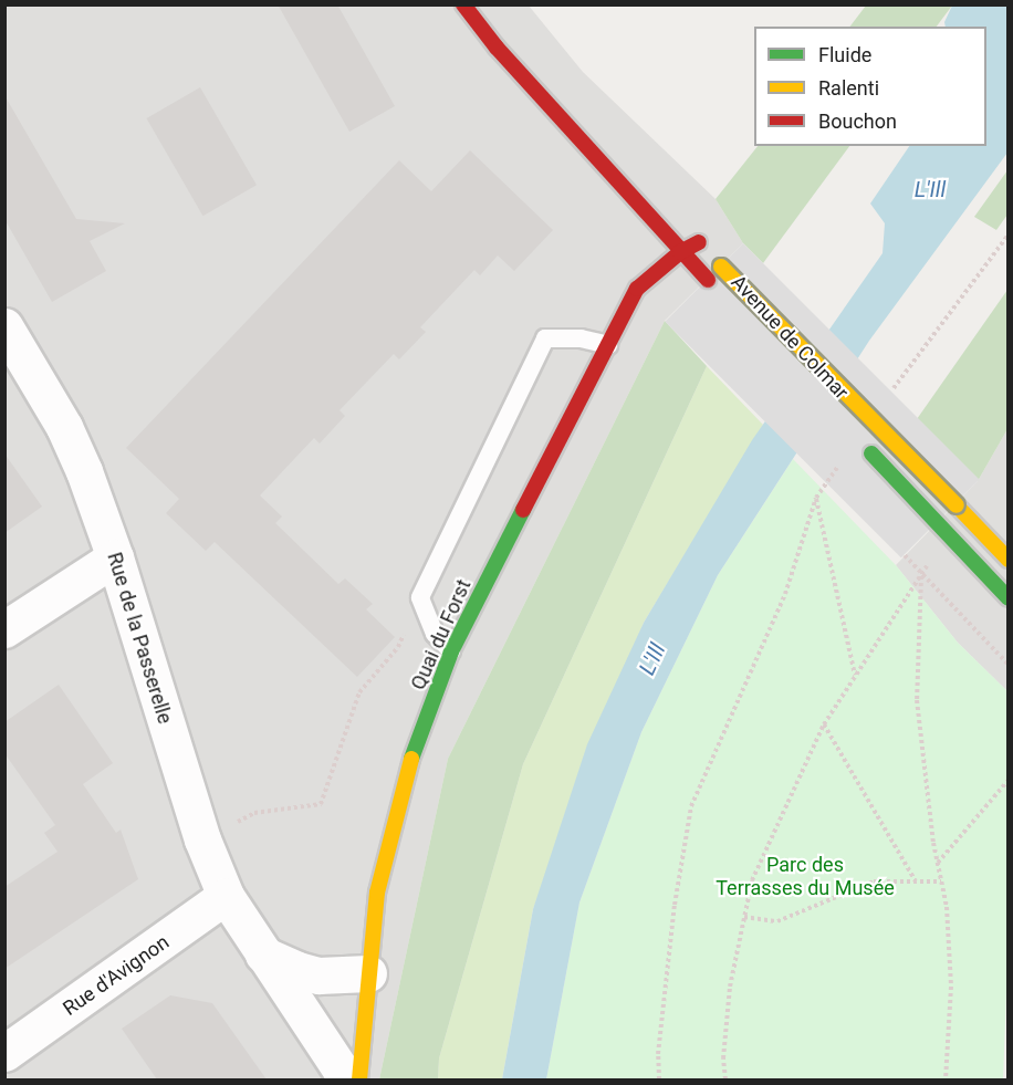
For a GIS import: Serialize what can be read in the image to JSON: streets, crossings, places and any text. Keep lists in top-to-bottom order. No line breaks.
{"streets":{"main road":["Avenue de Colmar","Quai du Forst"],"street":["Rue de la Passerelle","Rue d'Avignon"]},"crossings":[["Avenue de Colmar","Quai du Forst"],["Rue de la Passerelle","Rue d'Avignon"]],"water":["L'Ill"],"parks":["Parc des Terrasses du Musée"],"legend":["Fluide","Ralenti","Bouchon"]}
